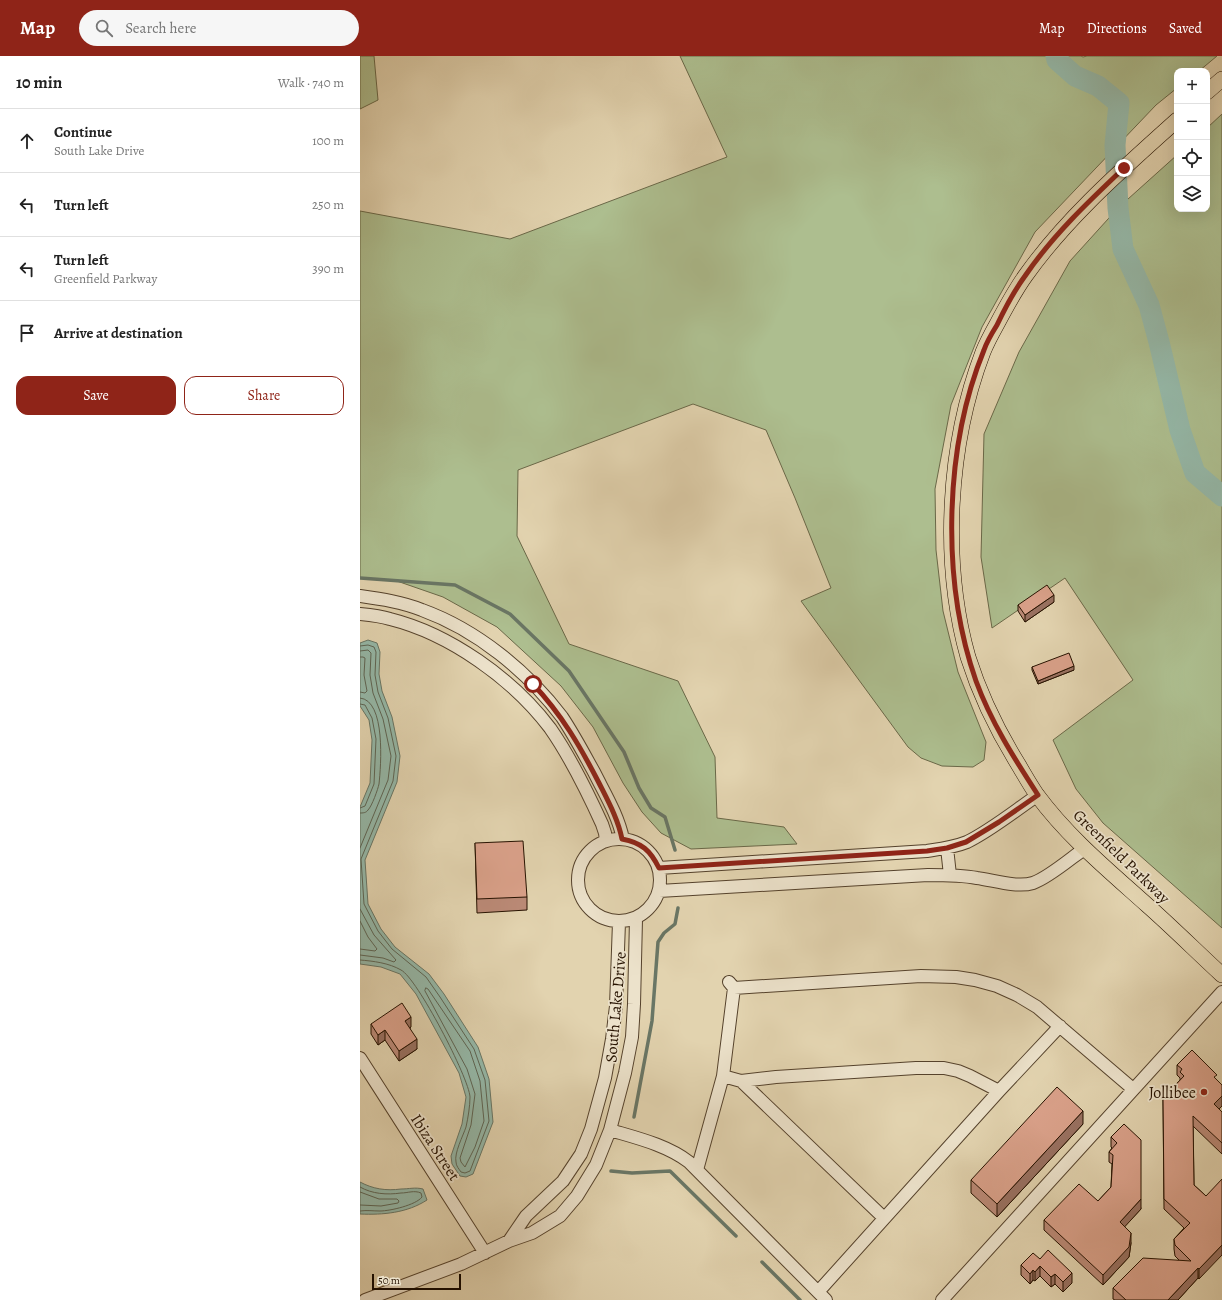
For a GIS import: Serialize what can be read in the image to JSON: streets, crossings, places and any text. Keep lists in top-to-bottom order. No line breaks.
{"streets":{"main road":["Greenfield Parkway"],"street":["South Lake Drive","Ibiza Street"]},"crossings":[["South Lake Drive","Ibiza Street"]],"places":["Jollibee"],"scale_bar":"50 m","page":{"header":"Map","search":"Search here","nav":["Map","Directions","Saved"],"heading":["10 min","Walk · 740 m"],"map_buttons":["+","−"],"list":[["Continue","South Lake Drive","100 m"],["Turn left","250 m"],["Turn left","Greenfield Parkway","390 m"],"Arrive at destination"],"buttons":["Save","Share"],"scale":"50 m"}}
